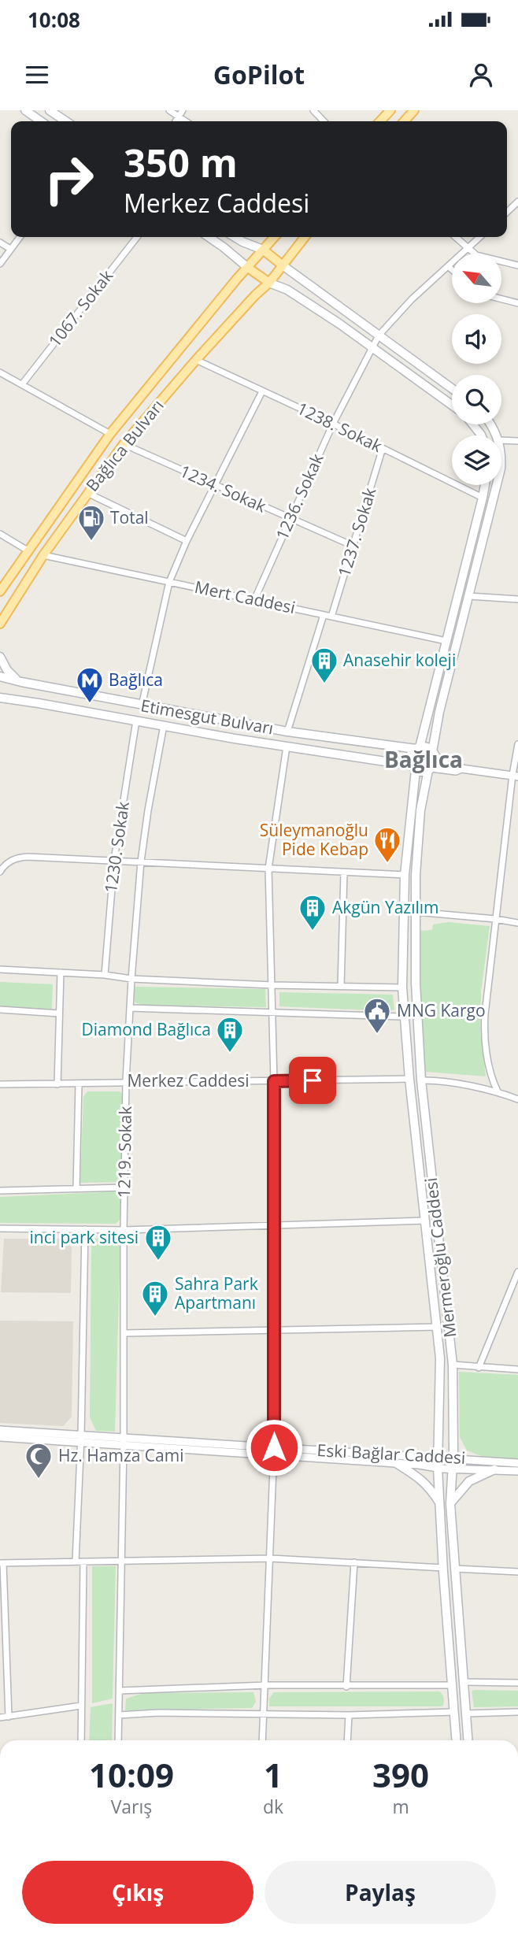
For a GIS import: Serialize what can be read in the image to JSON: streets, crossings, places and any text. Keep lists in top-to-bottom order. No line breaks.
{"streets":{"main road":["Bağlıca Bulvarı","Etimesgut Bulvarı","Mermeroğlu Caddesi"],"street":["1067. Sokak","1238. Sokak","1234. Sokak","1236. Sokak","1237. Sokak","Mert Caddesi","1230. Sokak","Merkez Caddesi","1219. Sokak","Eski Bağlar Caddesi"]},"crossings":[["1238. Sokak","Bağlıca Bulvarı"],["1238. Sokak","1236. Sokak"],["1238. Sokak","1237. Sokak"],["Bağlıca Bulvarı","1234. Sokak"],["Bağlıca Bulvarı","Mert Caddesi"],["1234. Sokak","1236. Sokak"],["1234. Sokak","1237. Sokak"],["1236. Sokak","Mert Caddesi"],["1237. Sokak","Mert Caddesi"],["Etimesgut Bulvarı","1230. Sokak"],["Etimesgut Bulvarı","1219. Sokak"],["Etimesgut Bulvarı","Mermeroğlu Caddesi"],["Merkez Caddesi","1219. Sokak"],["Merkez Caddesi","Mermeroğlu Caddesi"],["1219. Sokak","Eski Bağlar Caddesi"],["Mermeroğlu Caddesi","Eski Bağlar Caddesi"]],"districts":["Bağlıca"],"places":{"fuel station":["Total"],"building":["Anasehir koleji","Akgün Yazılım","Diamond Bağlıca","inci park sitesi","Sahra Park Apartmanı"],"metro station":["Bağlıca"],"restaurant":["Süleymanoğlu Pide Kebap"],"public building":["MNG Kargo"],"mosque":["Hz. Hamza Cami"]},"north":"top left","page":{"status":"10:08","header":"GoPilot","turn":["350 m","Merkez Caddesi"],"eta":["10:09","Varış","1","dk","390","m"],"buttons":["Çıkış","Paylaş"]}}
